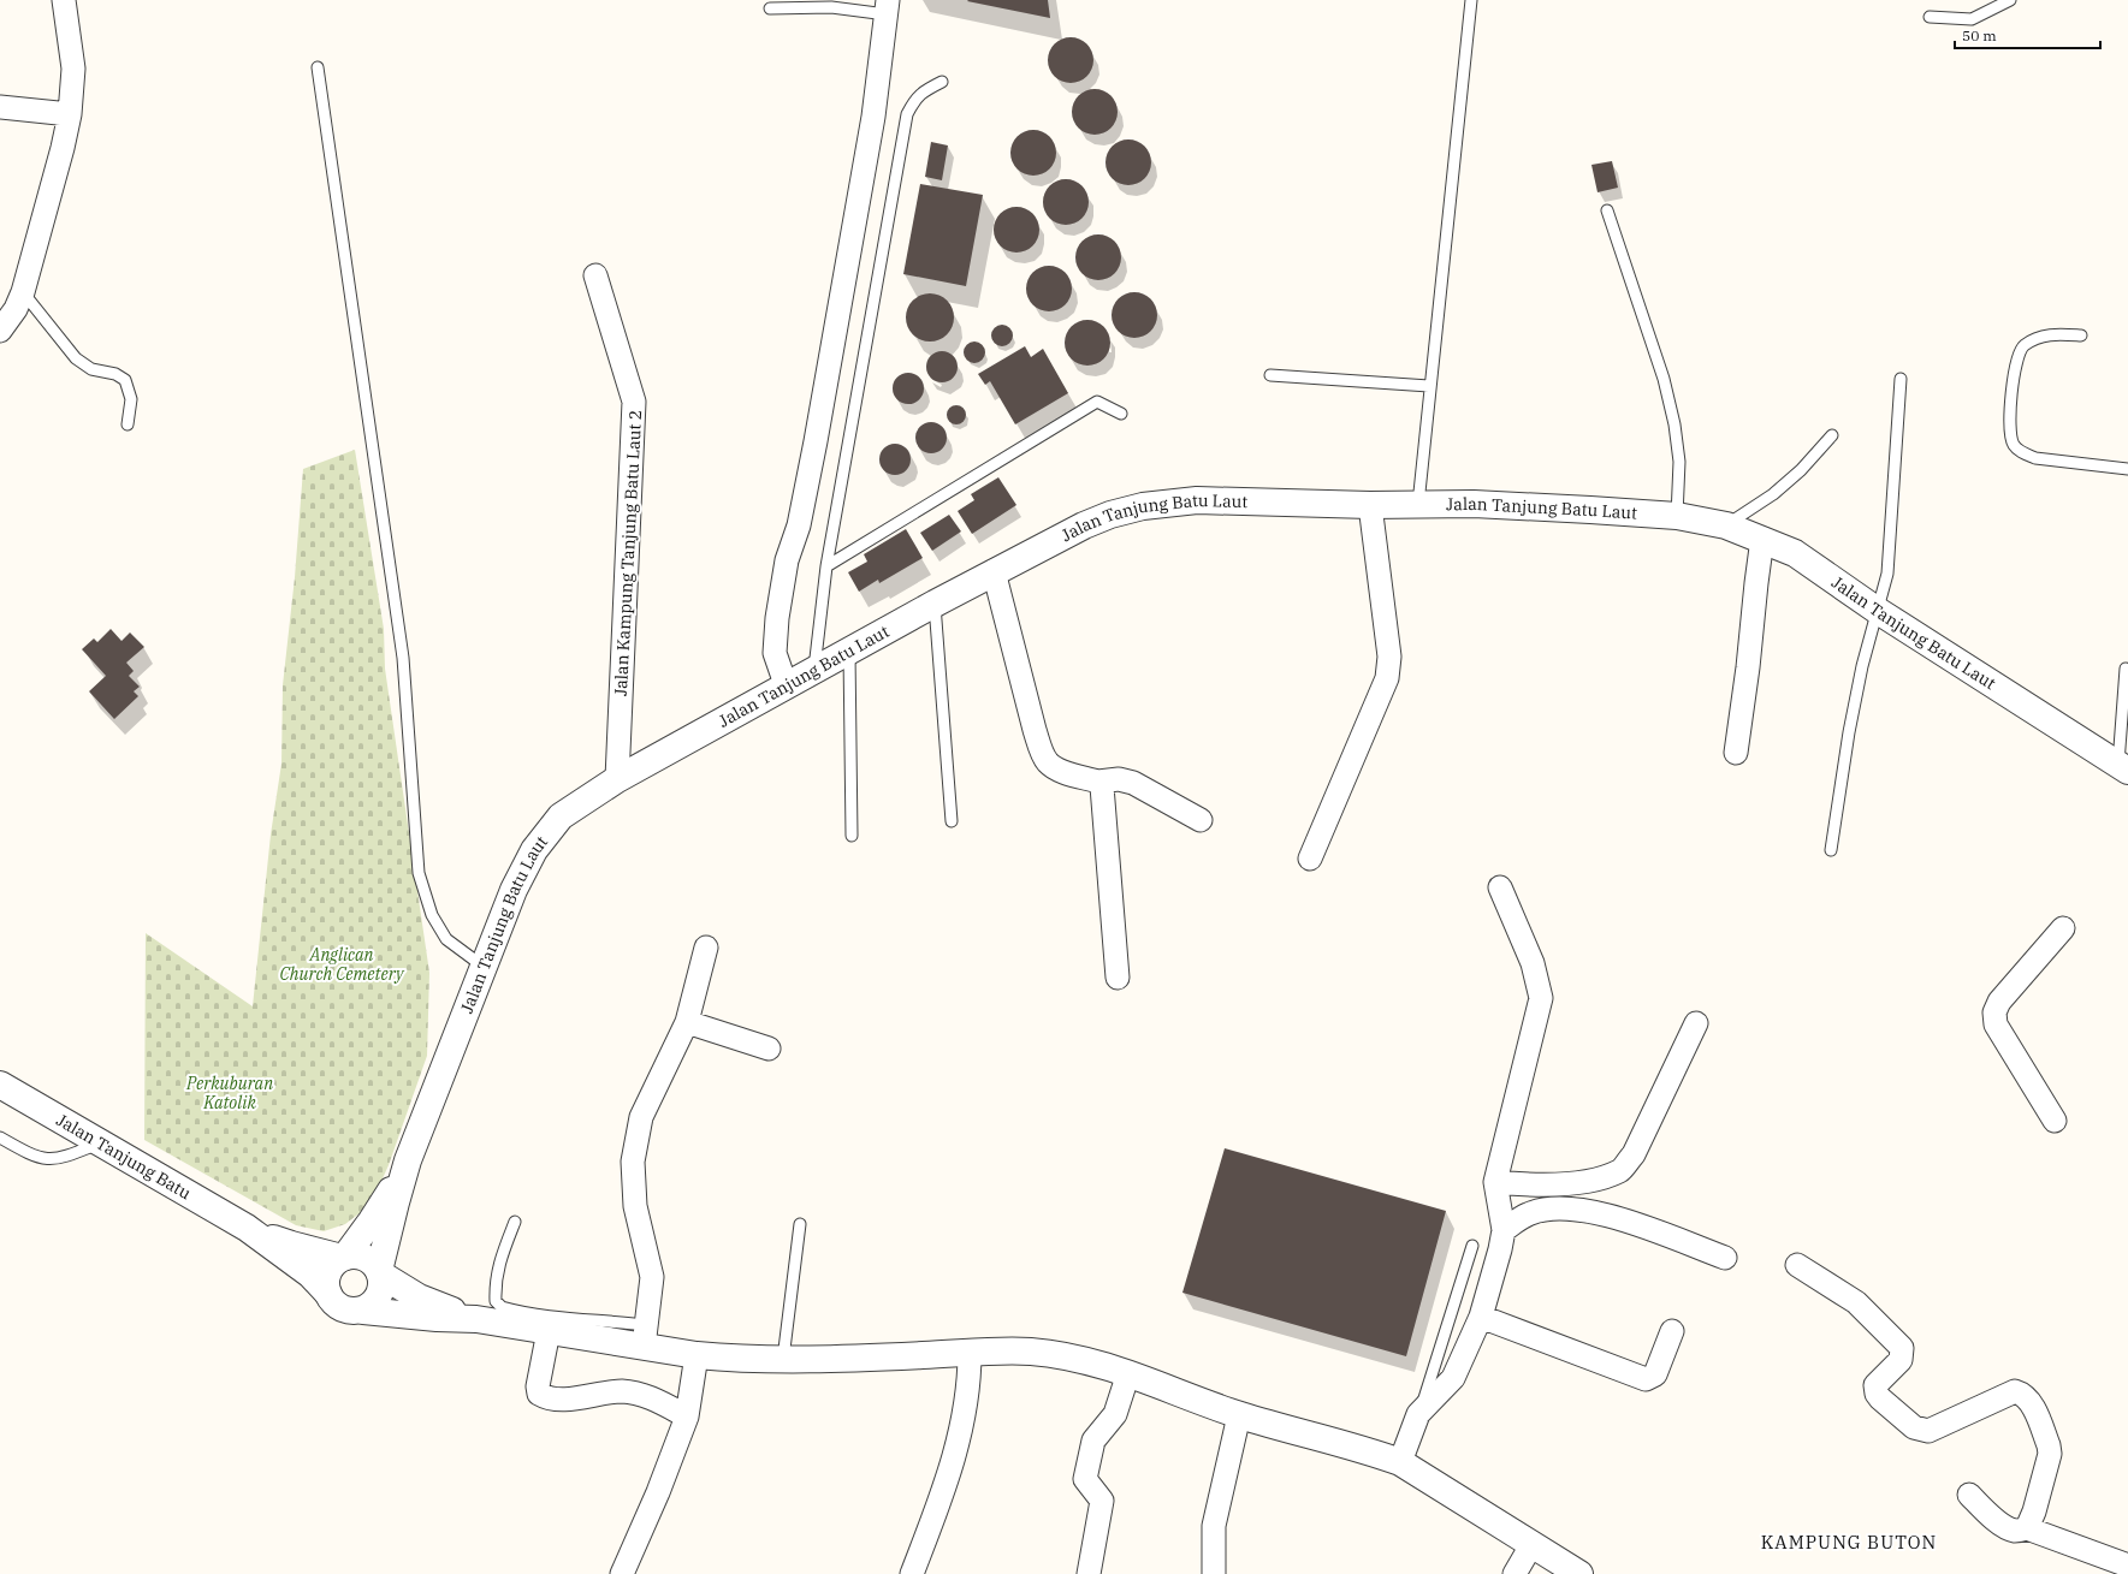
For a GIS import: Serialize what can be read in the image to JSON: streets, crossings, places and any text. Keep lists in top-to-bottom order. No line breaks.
{"streets":{"street":["Jalan Tanjung Batu Laut","Jalan Kampung Tanjung Batu Laut 2","Jalan Tanjung Batu"]},"crossings":[["Jalan Tanjung Batu Laut","Jalan Kampung Tanjung Batu Laut 2"],["Jalan Tanjung Batu Laut","Jalan Tanjung Batu"]],"districts":["KAMPUNG BUTON"],"parks":["Anglican Church Cemetery","Perkuburan Katolik"],"scale_bar":"50 m"}
